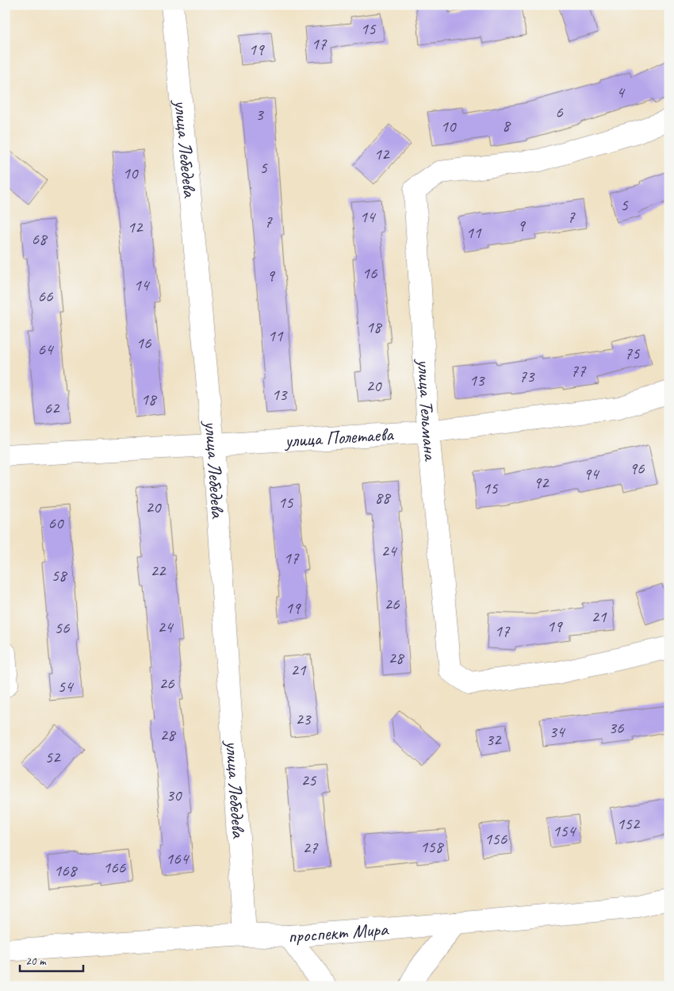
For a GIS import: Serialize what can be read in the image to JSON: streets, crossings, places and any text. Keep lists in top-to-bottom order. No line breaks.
{"streets":{"street":["улица Лебедева","улица Тельмана","улица Полетаева","проспект Мира"]},"crossings":[["улица Лебедева","улица Полетаева"],["улица Лебедева","проспект Мира"],["улица Тельмана","улица Полетаева"]],"house_numbers":["15","17","19","4","6","3","8","10","12","5","10","5","14","7","7","9","12","11","68","16","9","14","66","18","11","16","64","75","77","73","13","20","13","18","62","96","94","92","15","88","15","20","60","24","17","22","58","26","19","21","19","24","56","17","28","21","26","54","23","36","34","28","32","52","25","30","152","154","156","158","27","164","166","168"],"scale_bar":"20 m"}
